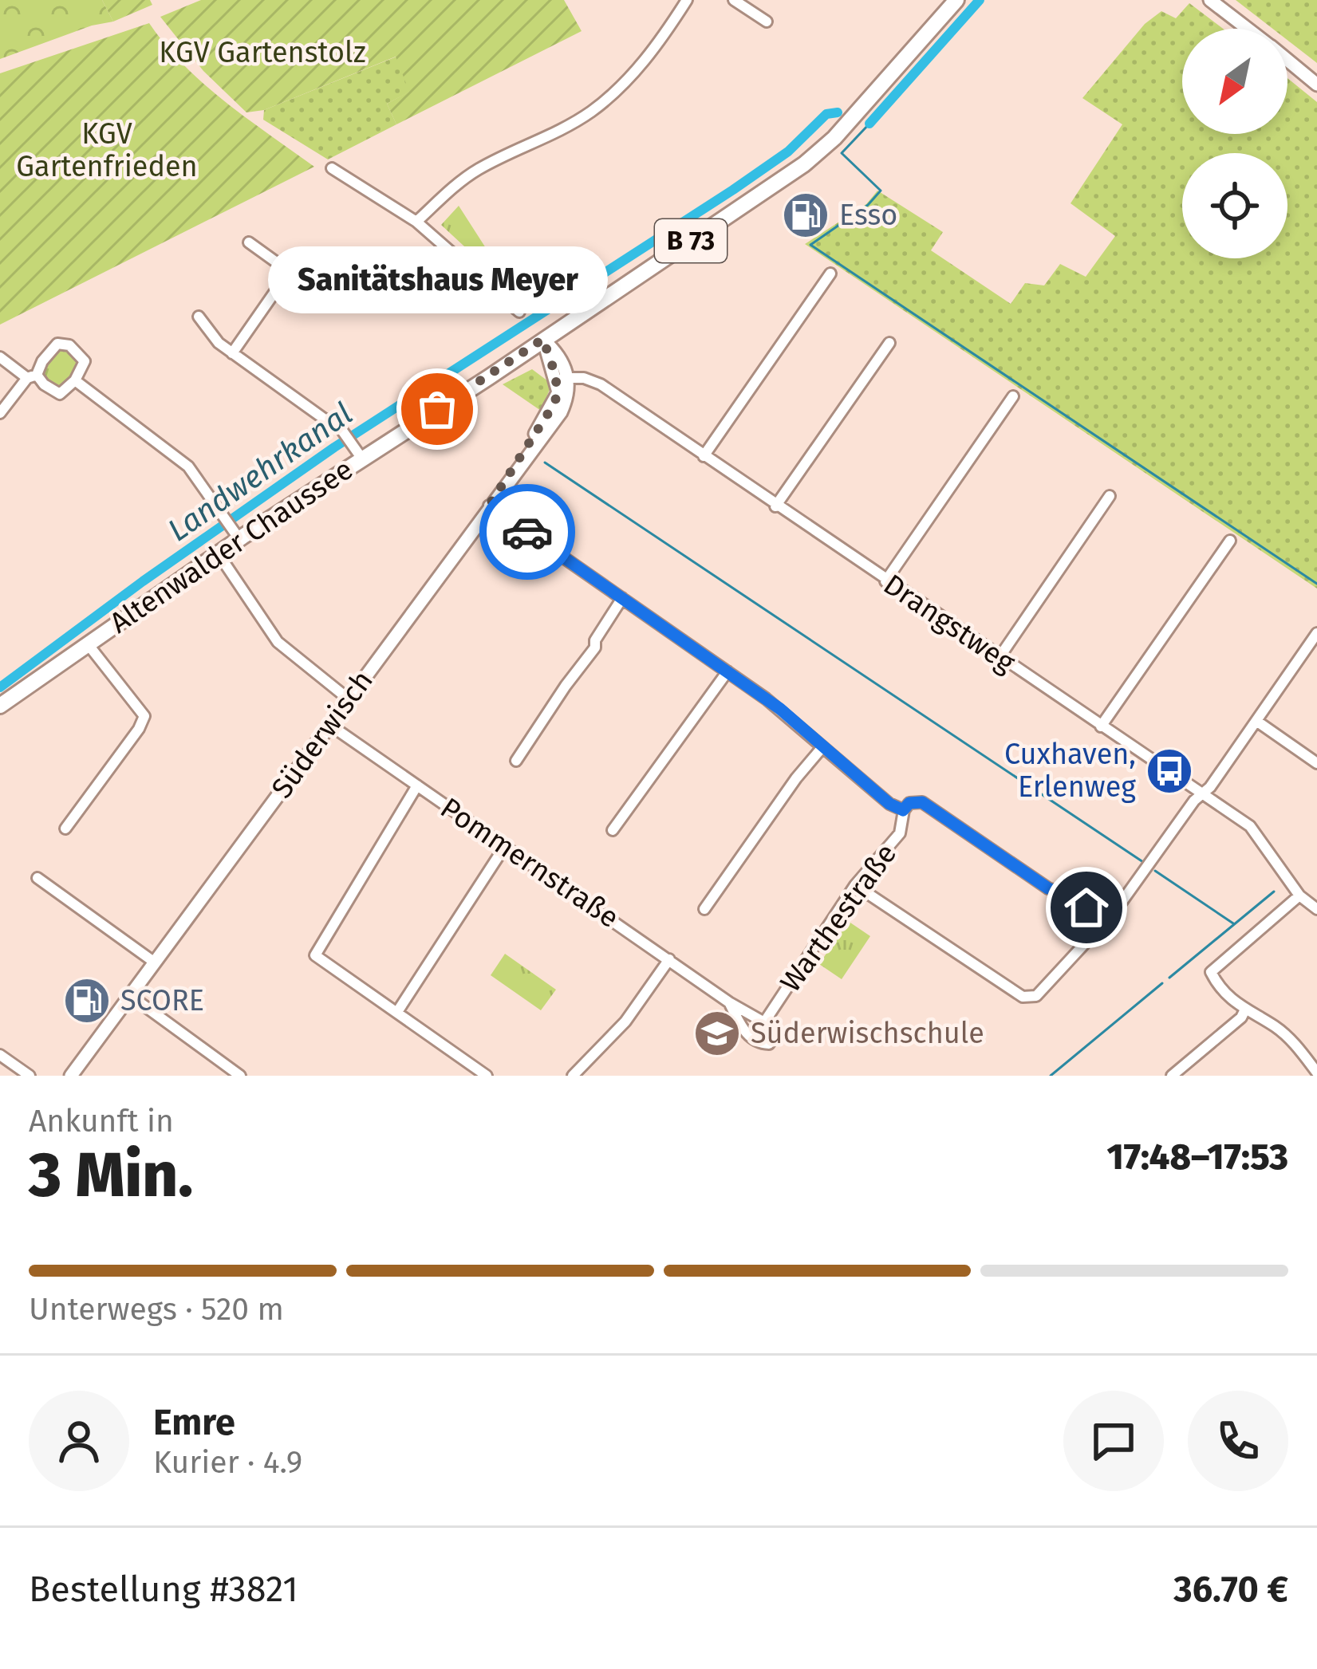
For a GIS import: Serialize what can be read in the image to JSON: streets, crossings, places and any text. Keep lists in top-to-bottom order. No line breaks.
{"streets":{"main road":["B 73","Altenwalder Chaussee"],"street":["Drangstweg","Süderwisch","Pommernstraße","Warthestraße"]},"crossings":[["Drangstweg","Süderwisch"],["Süderwisch","Pommernstraße"],["Pommernstraße","Warthestraße"]],"water":["Landwehrkanal"],"parks":["KGV Gartenstolz","KGV Gartenfrieden"],"places":{"fuel station":["Esso","SCORE"],"other":["Sanitätshaus Meyer"],"bus stop":["Cuxhaven, Erlenweg"],"school or university":["Süderwischschule"]},"north":"bottom left","page":{"bubble":"Sanitätshaus Meyer","heading":["3 Min.","Ankunft in","17:48–17:53"],"panel":["Emre","Kurier · 4.9","Bestellung #3821","36.70 €"],"bar":"Unterwegs · 520 m"}}
